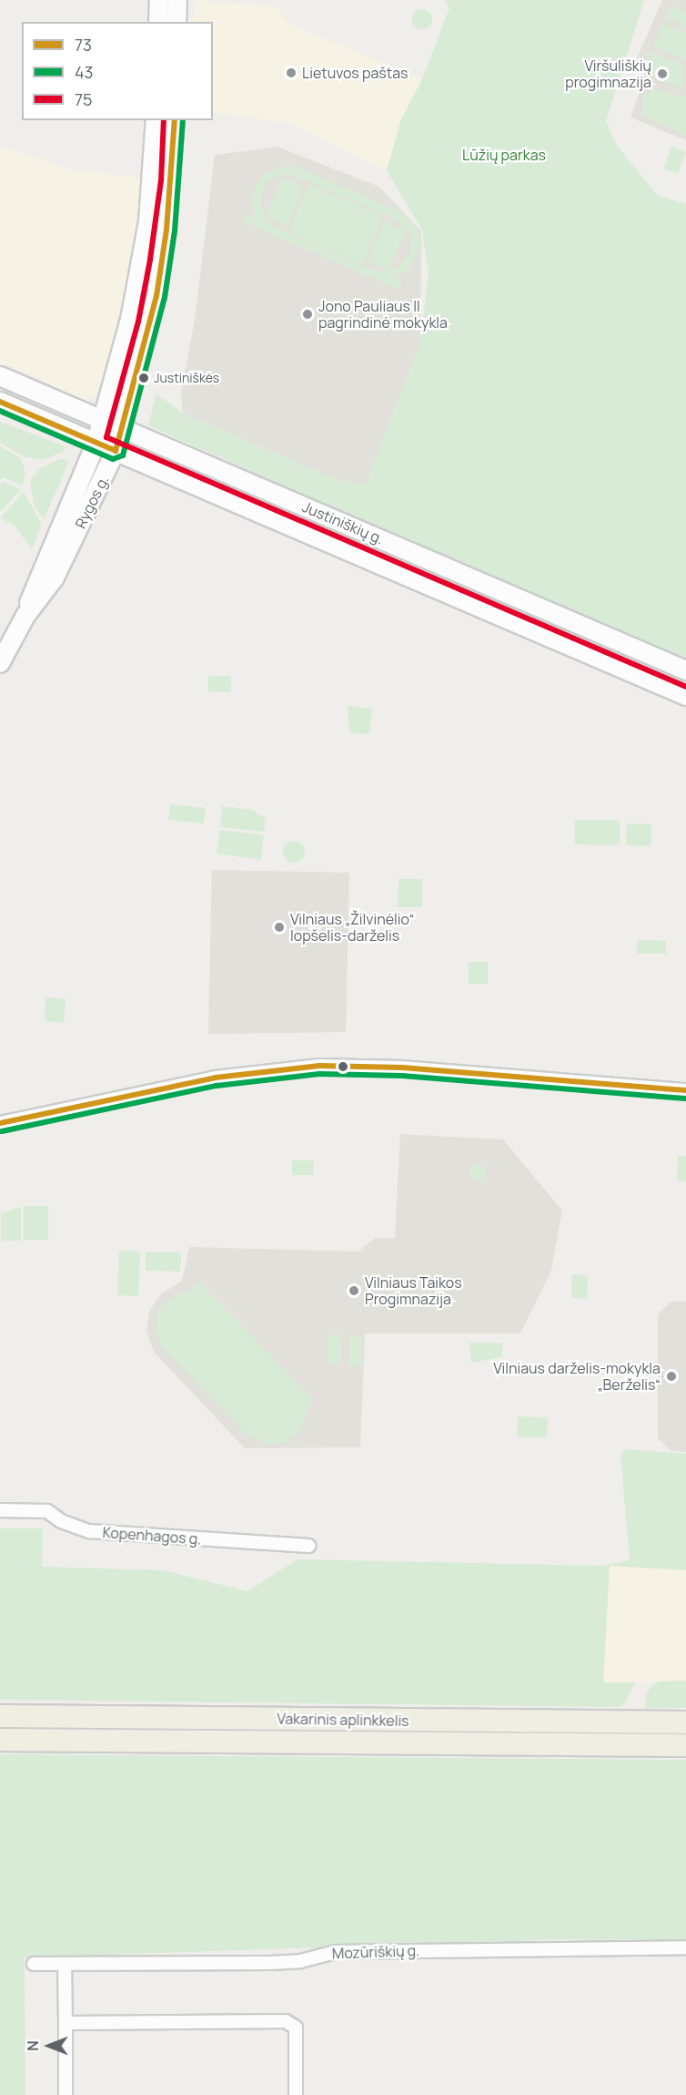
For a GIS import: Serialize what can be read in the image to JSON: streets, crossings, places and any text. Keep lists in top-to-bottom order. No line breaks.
{"streets":{"highway":["Vakarinis aplinkkelis"],"main road":["Rygos g.","Justiniškių g."],"street":["Kopenhagos g.","Mozūriškių g."]},"crossings":[["Rygos g.","Justiniškių g."]],"parks":["Lūžių parkas"],"places":["Lietuvos paštas","Viršuliškių progimnazija","Jono Pauliaus II pagrindinė mokykla","Justiniškės","Vilniaus „Žilvinėlio“ lopšelis-darželis","Vilniaus Taikos Progimnazija","Vilniaus darželis-mokykla „Berželis“"],"lines":["transit line 73","transit line 43","transit line 75"],"legend":["73","43","75"],"north":"left"}
